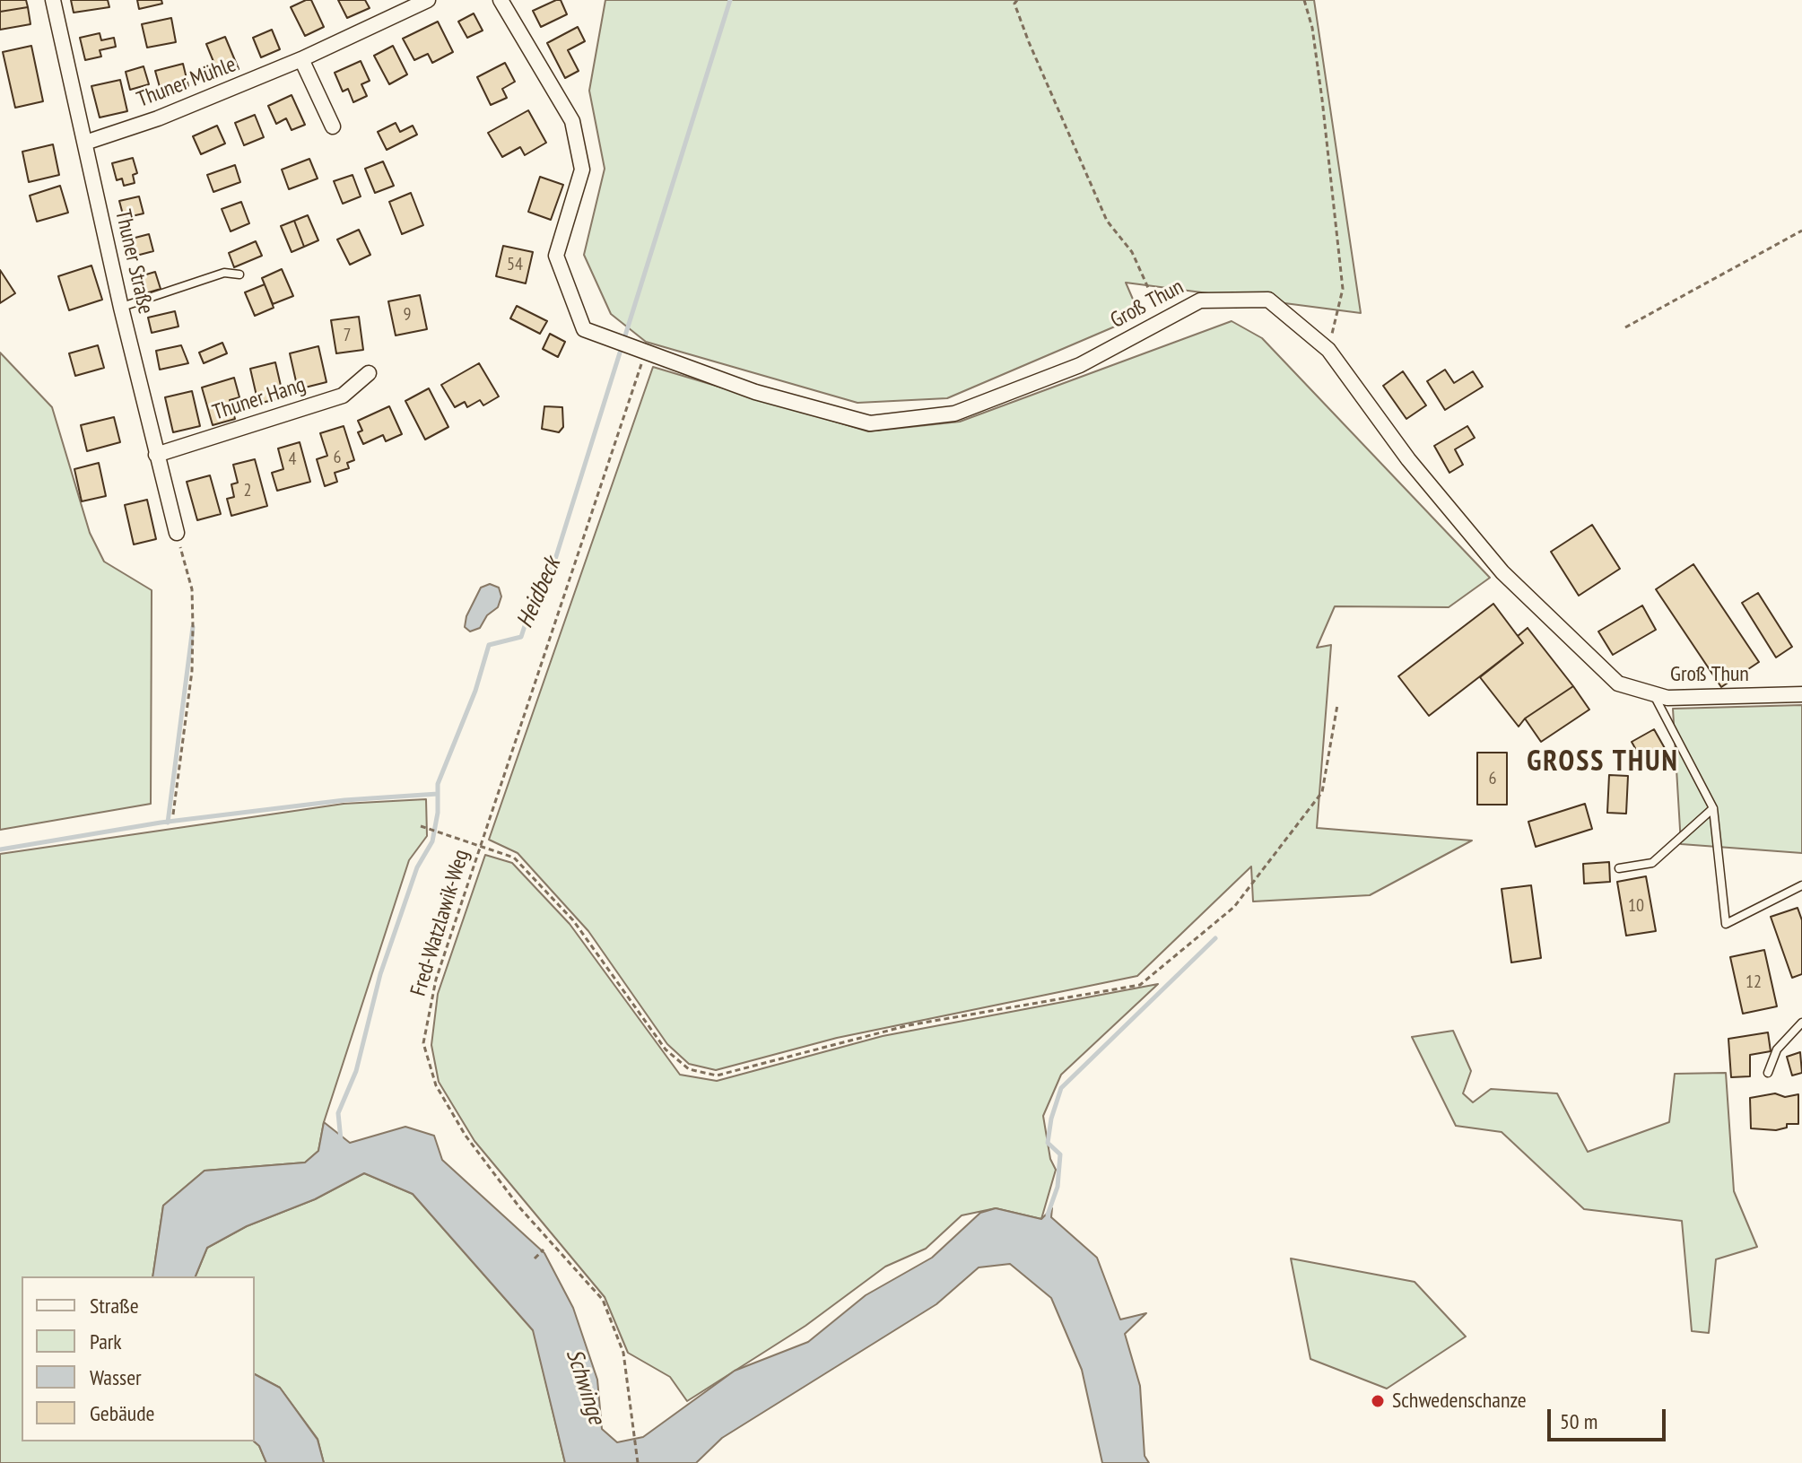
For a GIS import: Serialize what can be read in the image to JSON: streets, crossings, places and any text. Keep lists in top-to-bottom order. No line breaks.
{"streets":{"street":["Thuner Mühle","Thuner Straße","Groß Thun","Thuner Hang"],"path":["Fred-Watzlawik-Weg"]},"crossings":[["Thuner Mühle","Thuner Straße"],["Thuner Straße","Thuner Hang"],["Groß Thun","Fred-Watzlawik-Weg"]],"districts":["GROSS THUN"],"water":["Heidbeck","Schwinge"],"places":["Schwedenschanze"],"house_numbers":["54","9","7","6","4","2","6","10","12"],"legend":["Straße","Park","Wasser","Gebäude"],"scale_bar":"50 m"}
